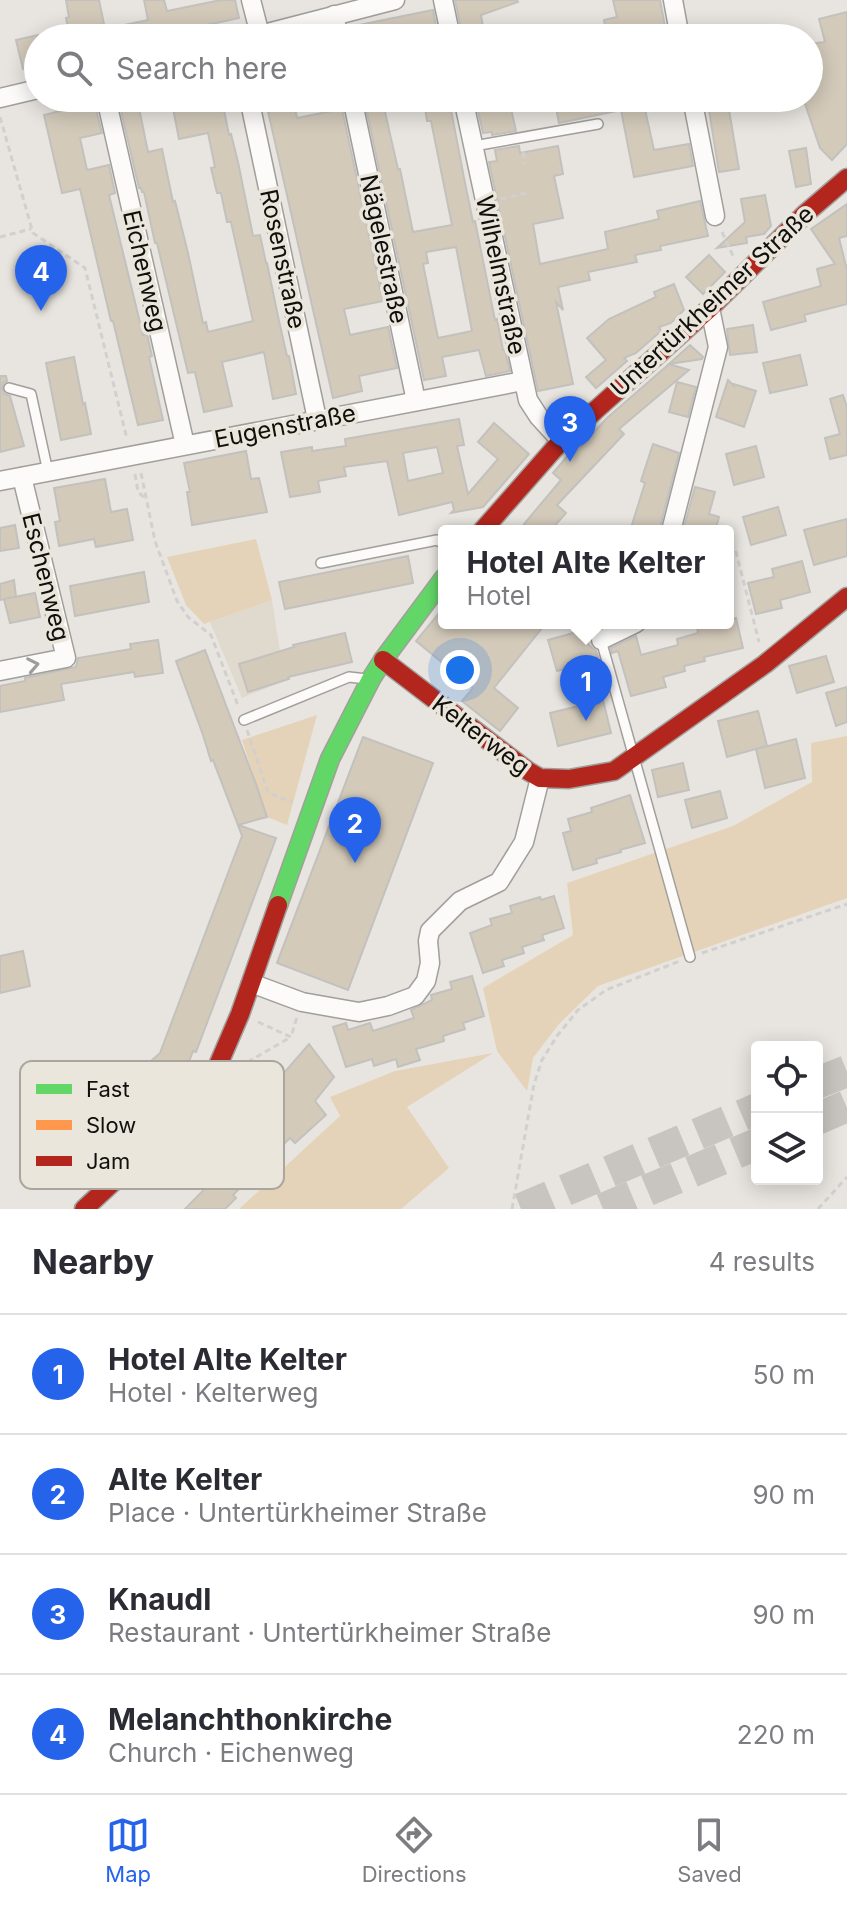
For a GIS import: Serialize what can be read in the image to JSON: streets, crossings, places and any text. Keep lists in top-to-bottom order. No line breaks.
{"streets":{"main road":["Untertürkheimer Straße","Kelterweg"],"street":["Nägelestraße","Rosenstraße","Eichenweg","Wilhelmstraße","Eugenstraße","Eschenweg"]},"crossings":[["Nägelestraße","Eugenstraße"],["Rosenstraße","Eugenstraße"],["Eichenweg","Eugenstraße"],["Wilhelmstraße","Untertürkheimer Straße"],["Wilhelmstraße","Eugenstraße"],["Eugenstraße","Eschenweg"]],"legend":["Fast","Slow","Jam"],"page":{"search":"Search here","pins":["4","3","1","2"],"popup":["Hotel Alte Kelter","Hotel"],"heading":["Nearby","4 results"],"list":[{"mark":"1","name":"Hotel Alte Kelter","note":"Hotel · Kelterweg","value":"50 m"},{"mark":"2","name":"Alte Kelter","note":"Place · Untertürkheimer Straße","value":"90 m"},{"mark":"3","name":"Knaudl","note":"Restaurant · Untertürkheimer Straße","value":"90 m"},{"mark":"4","name":"Melanchthonkirche","note":"Church · Eichenweg","value":"220 m"}],"nav":["Map","Directions","Saved"]}}
